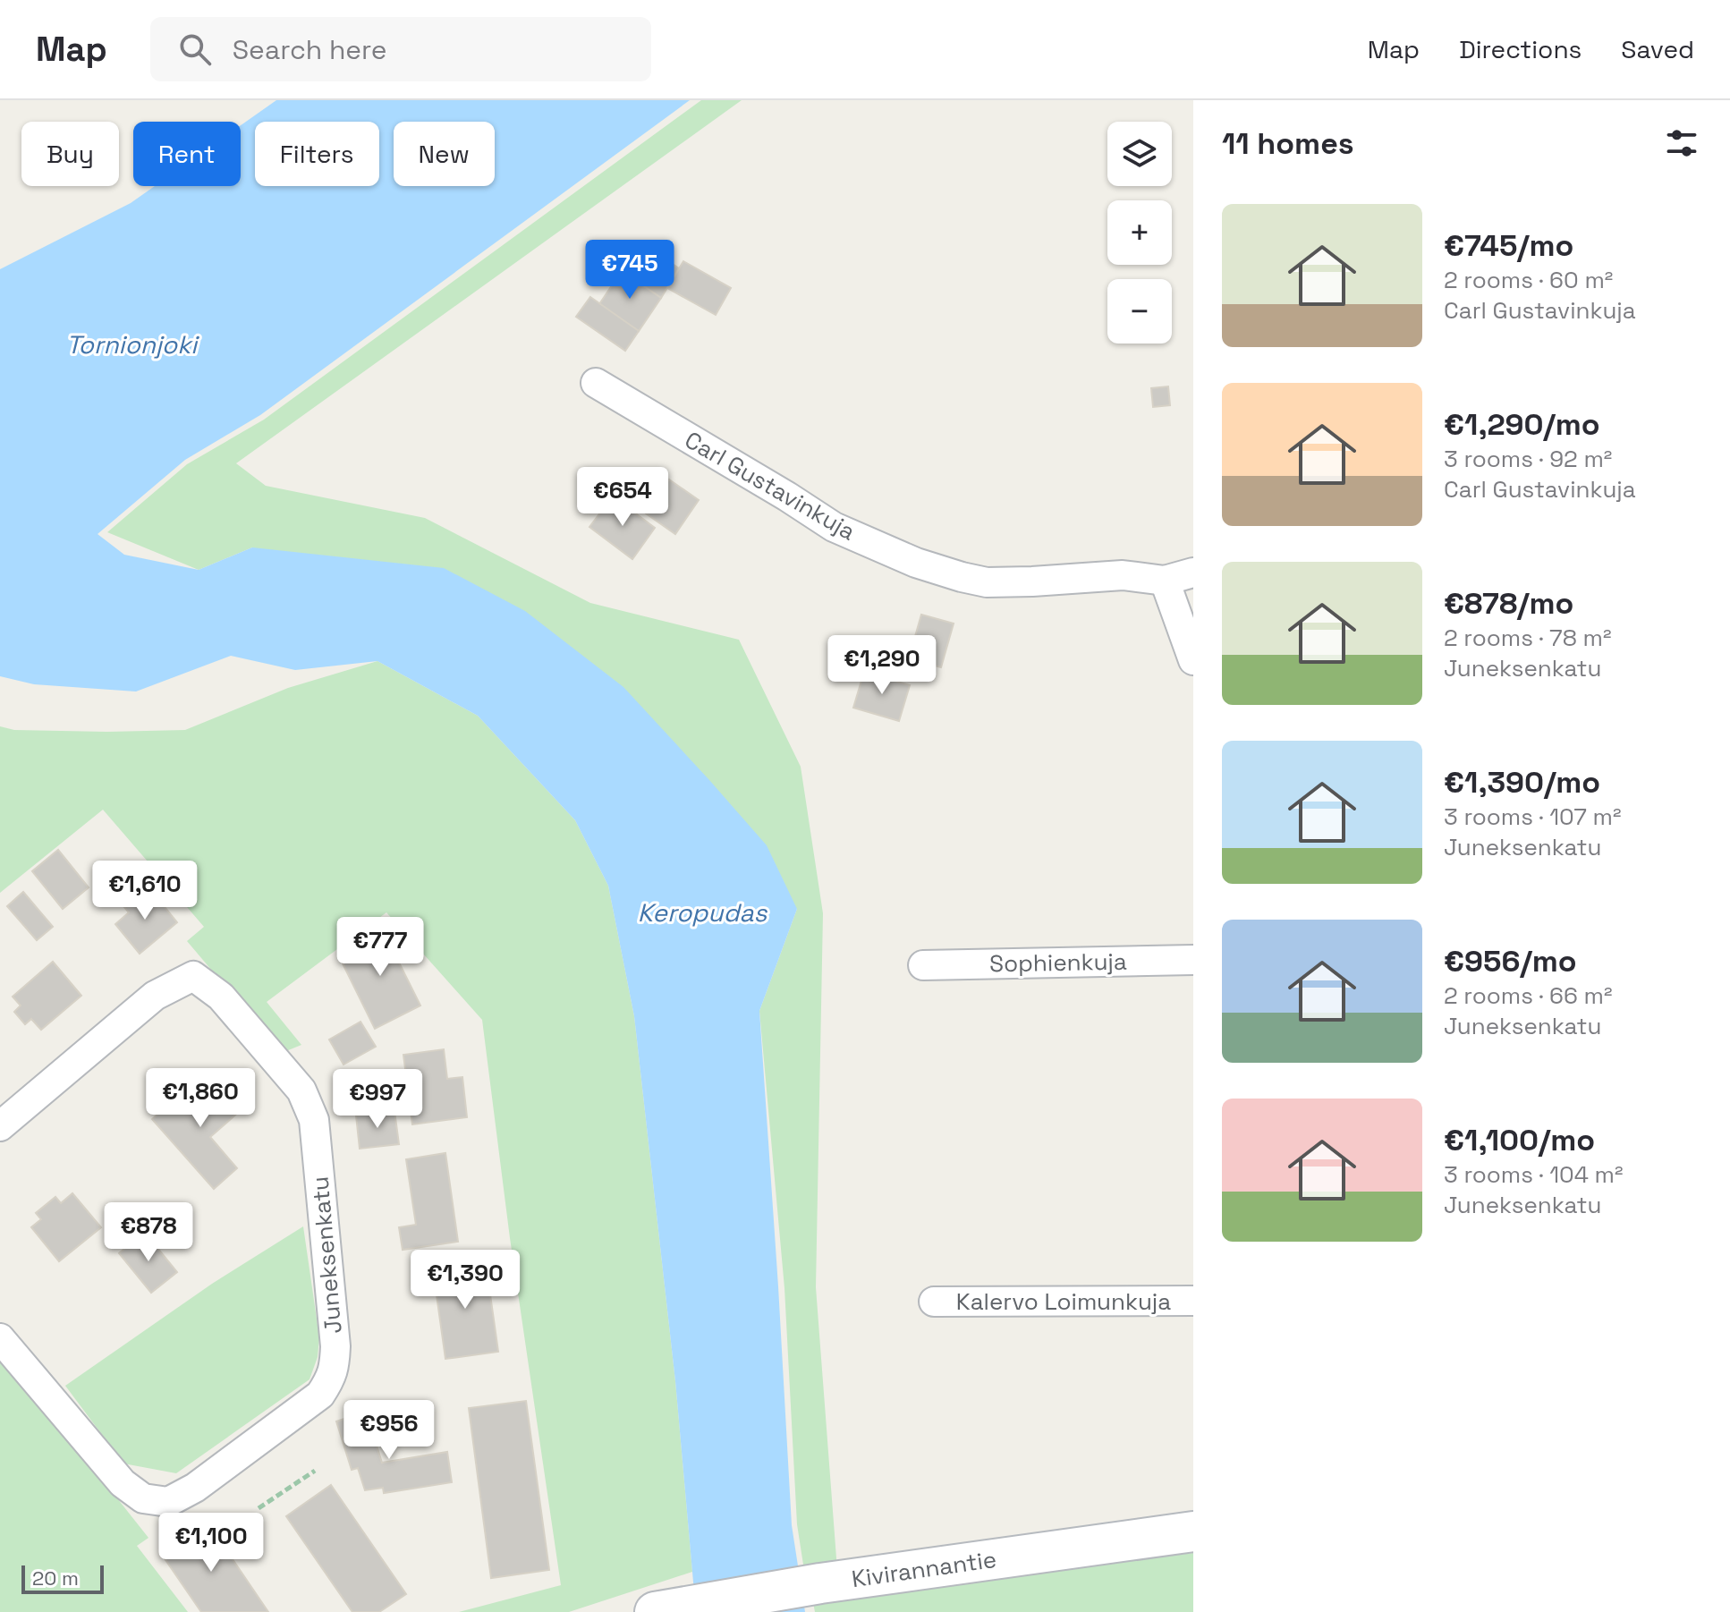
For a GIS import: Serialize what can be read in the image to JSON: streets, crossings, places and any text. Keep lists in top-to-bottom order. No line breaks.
{"streets":{"street":["Carl Gustavinkuja","Sophienkuja","Juneksenkatu","Kalervo Loimunkuja","Kivirannantie"]},"water":["Tornionjoki","Keropudas"],"scale_bar":"20 m","page":{"header":"Map","search":"Search here","nav":["Map","Directions","Saved"],"heading":"11 homes","map_buttons":["+","−"],"chip":["Buy","Rent","Filters","New"],"list":[{"name":"€745/mo","note":"2 rooms · 60 m² · Carl Gustavinkuja"},{"name":"€1,290/mo","note":"3 rooms · 92 m² · Carl Gustavinkuja"},{"name":"€878/mo","note":"2 rooms · 78 m² · Juneksenkatu"},{"name":"€1,390/mo","note":"3 rooms · 107 m² · Juneksenkatu"},{"name":"€956/mo","note":"2 rooms · 66 m² · Juneksenkatu"},{"name":"€1,100/mo","note":"3 rooms · 104 m² · Juneksenkatu"}],"price":["€745","€654","€1,290","€1,610","€777","€1,860","€997","€878","€1,390","€956","€1,100"],"scale":"20 m"}}
